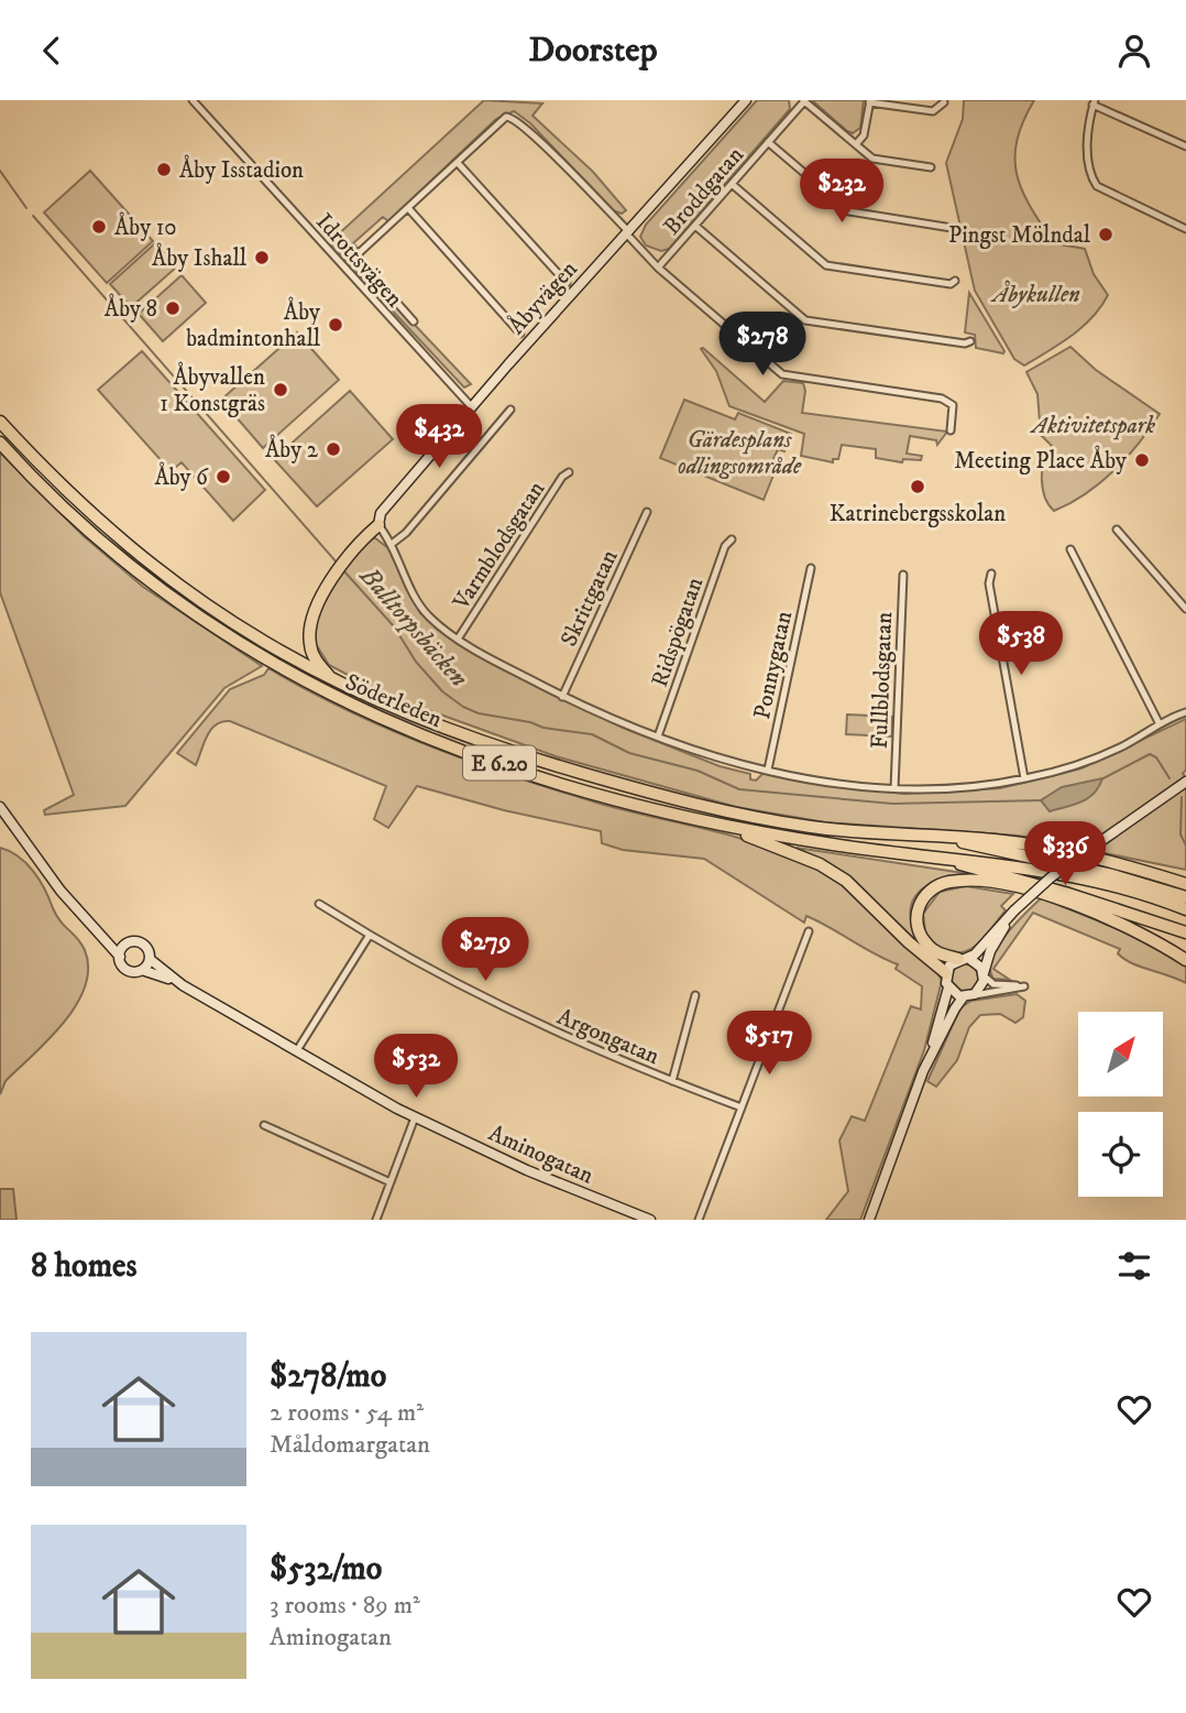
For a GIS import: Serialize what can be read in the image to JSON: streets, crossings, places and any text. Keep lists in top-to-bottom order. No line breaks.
{"streets":{"highway":["Söderleden","E 6.20"],"street":["Broddgatan","Idrottsvägen","Åbyvägen","Varmblodsgatan","Skrittgatan","Ridspögatan","Ponnygatan","Fullblodsgatan","Argongatan","Aminogatan"]},"crossings":[["Idrottsvägen","Åbyvägen"]],"water":["Balltorpsbäcken"],"parks":["Åbykullen","Aktivitetspark","Gärdesplans odlingsområde"],"places":["Åby Isstadion","Åby 10","Pingst Mölndal","Åby Ishall","Åby 8","Åby badmintonhall","Åbyvallen 1 Konstgräs","Åby 2","Meeting Place Åby","Åby 6","Katrinebergsskolan"],"north":"top right","page":{"header":"Doorstep","price":["$232","$278","$432","$538","$336","$279","$517","$532"],"heading":"8 homes","list":[{"name":"$278/mo","note":"2 rooms · 54 m² · Måldomargatan"},{"name":"$532/mo","note":"3 rooms · 89 m² · Aminogatan"}]}}
